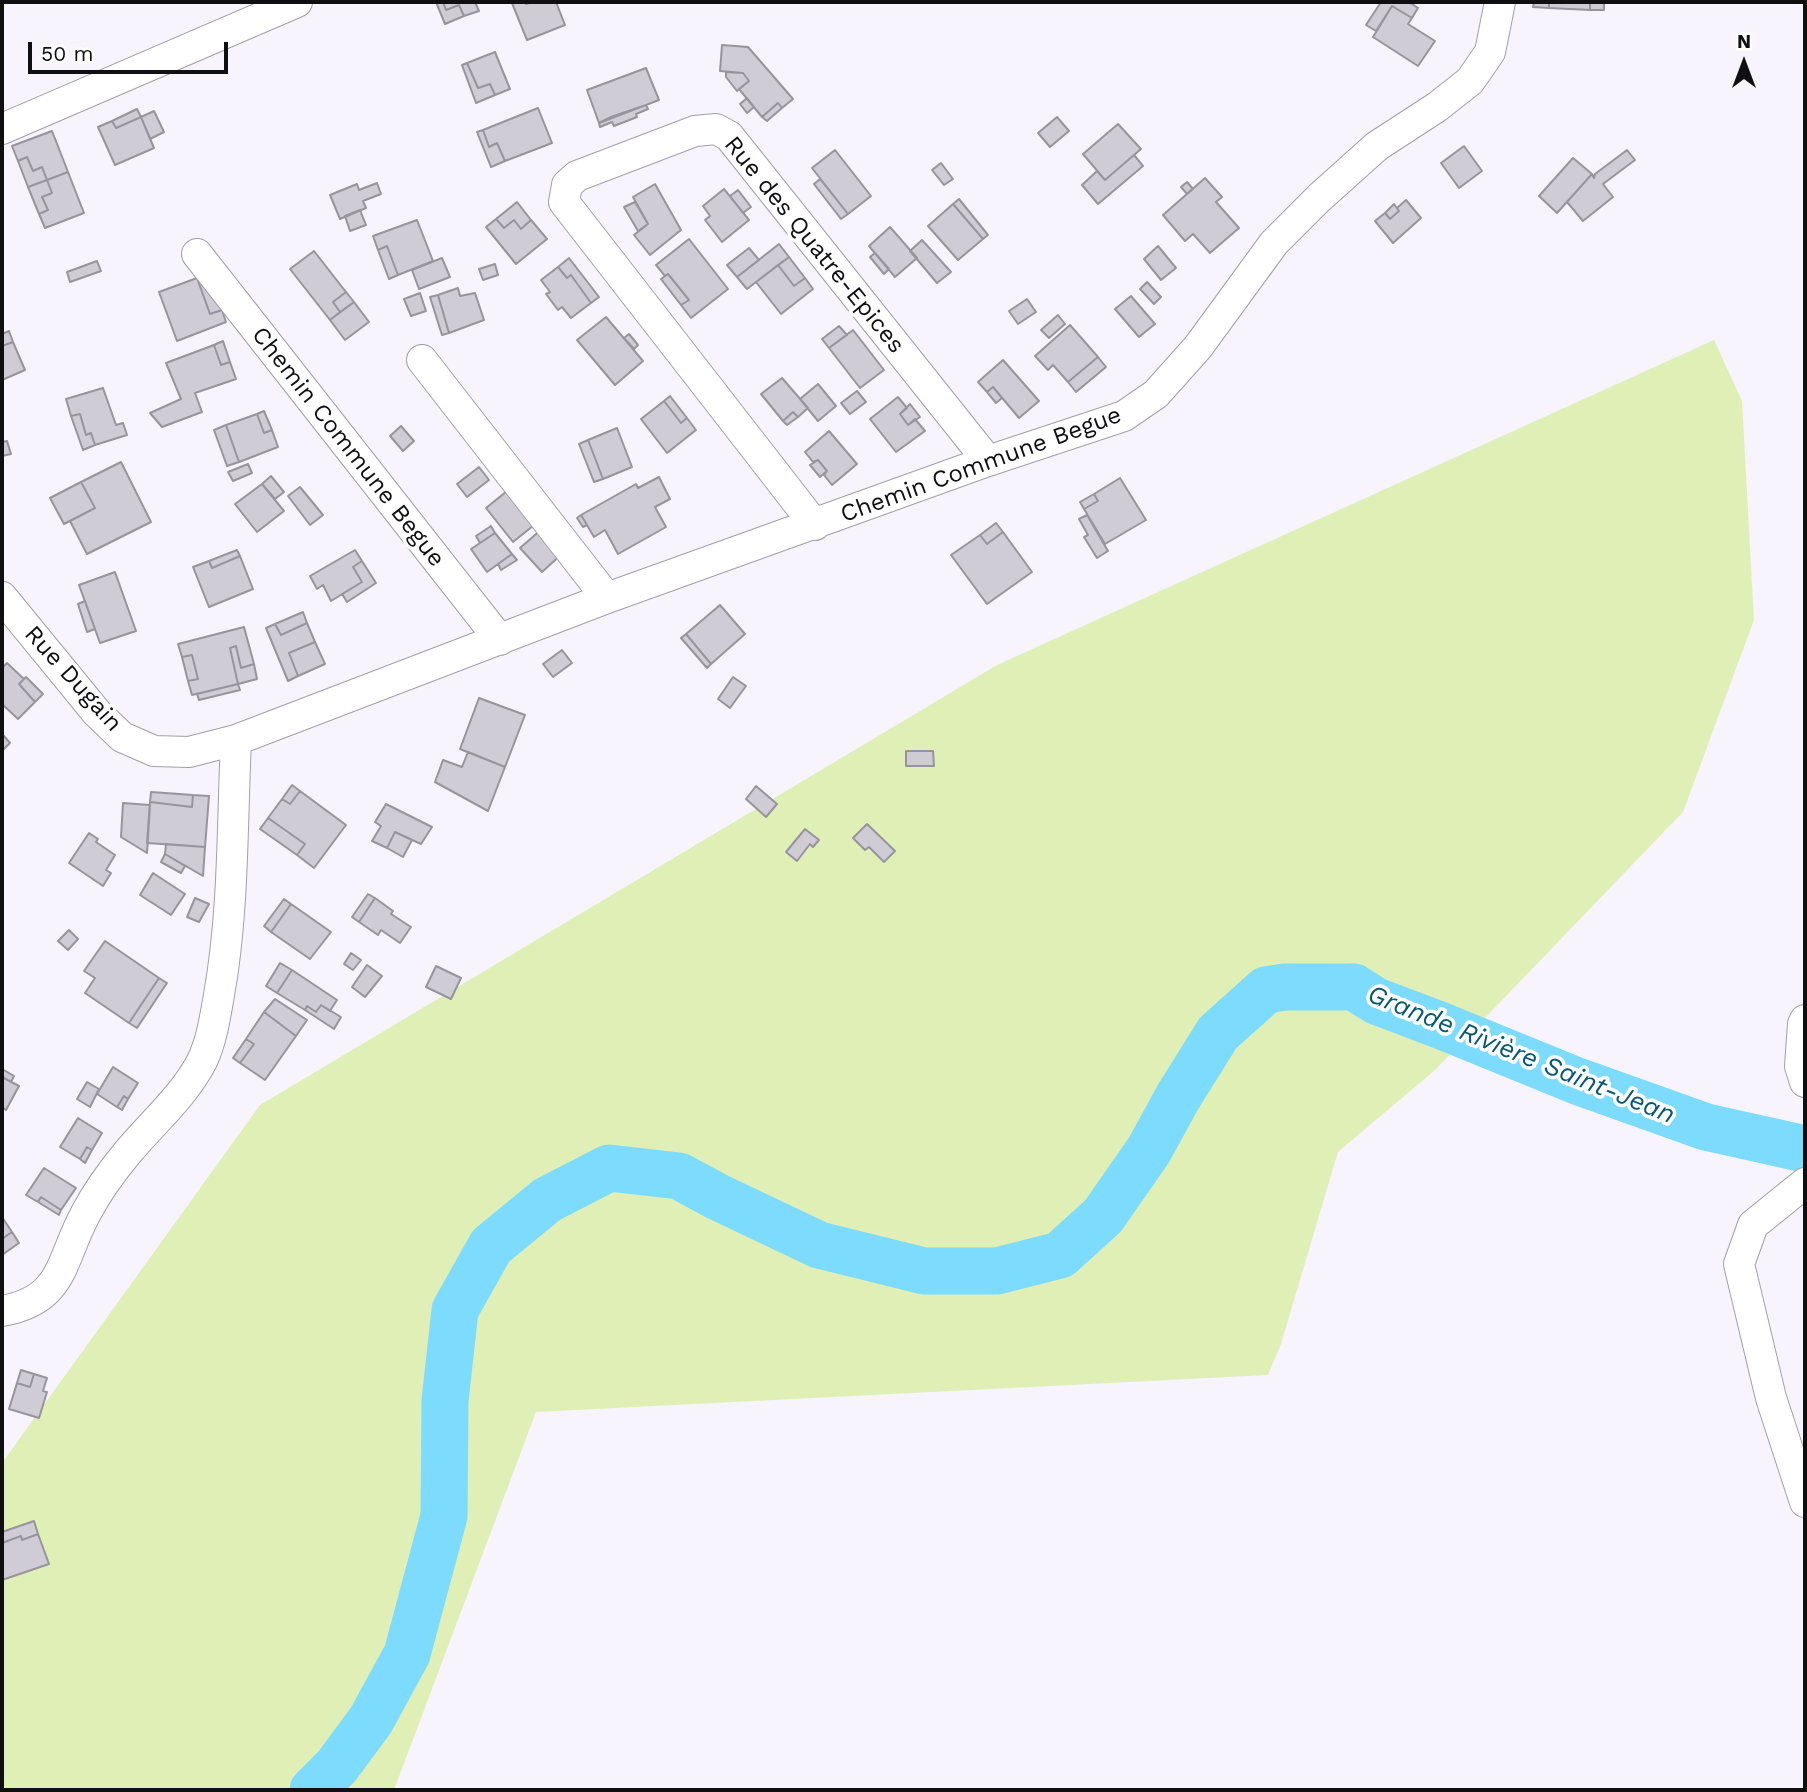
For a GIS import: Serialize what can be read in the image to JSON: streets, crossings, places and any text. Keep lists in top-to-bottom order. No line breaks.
{"streets":{"street":["Rue des Quatre-Epices","Chemin Commune Begue","Rue Dugain"]},"crossings":[["Rue des Quatre-Epices","Chemin Commune Begue"],["Chemin Commune Begue","Rue Dugain"]],"water":["Grande Rivière Saint-Jean"],"scale_bar":"50 m","north":"top"}
